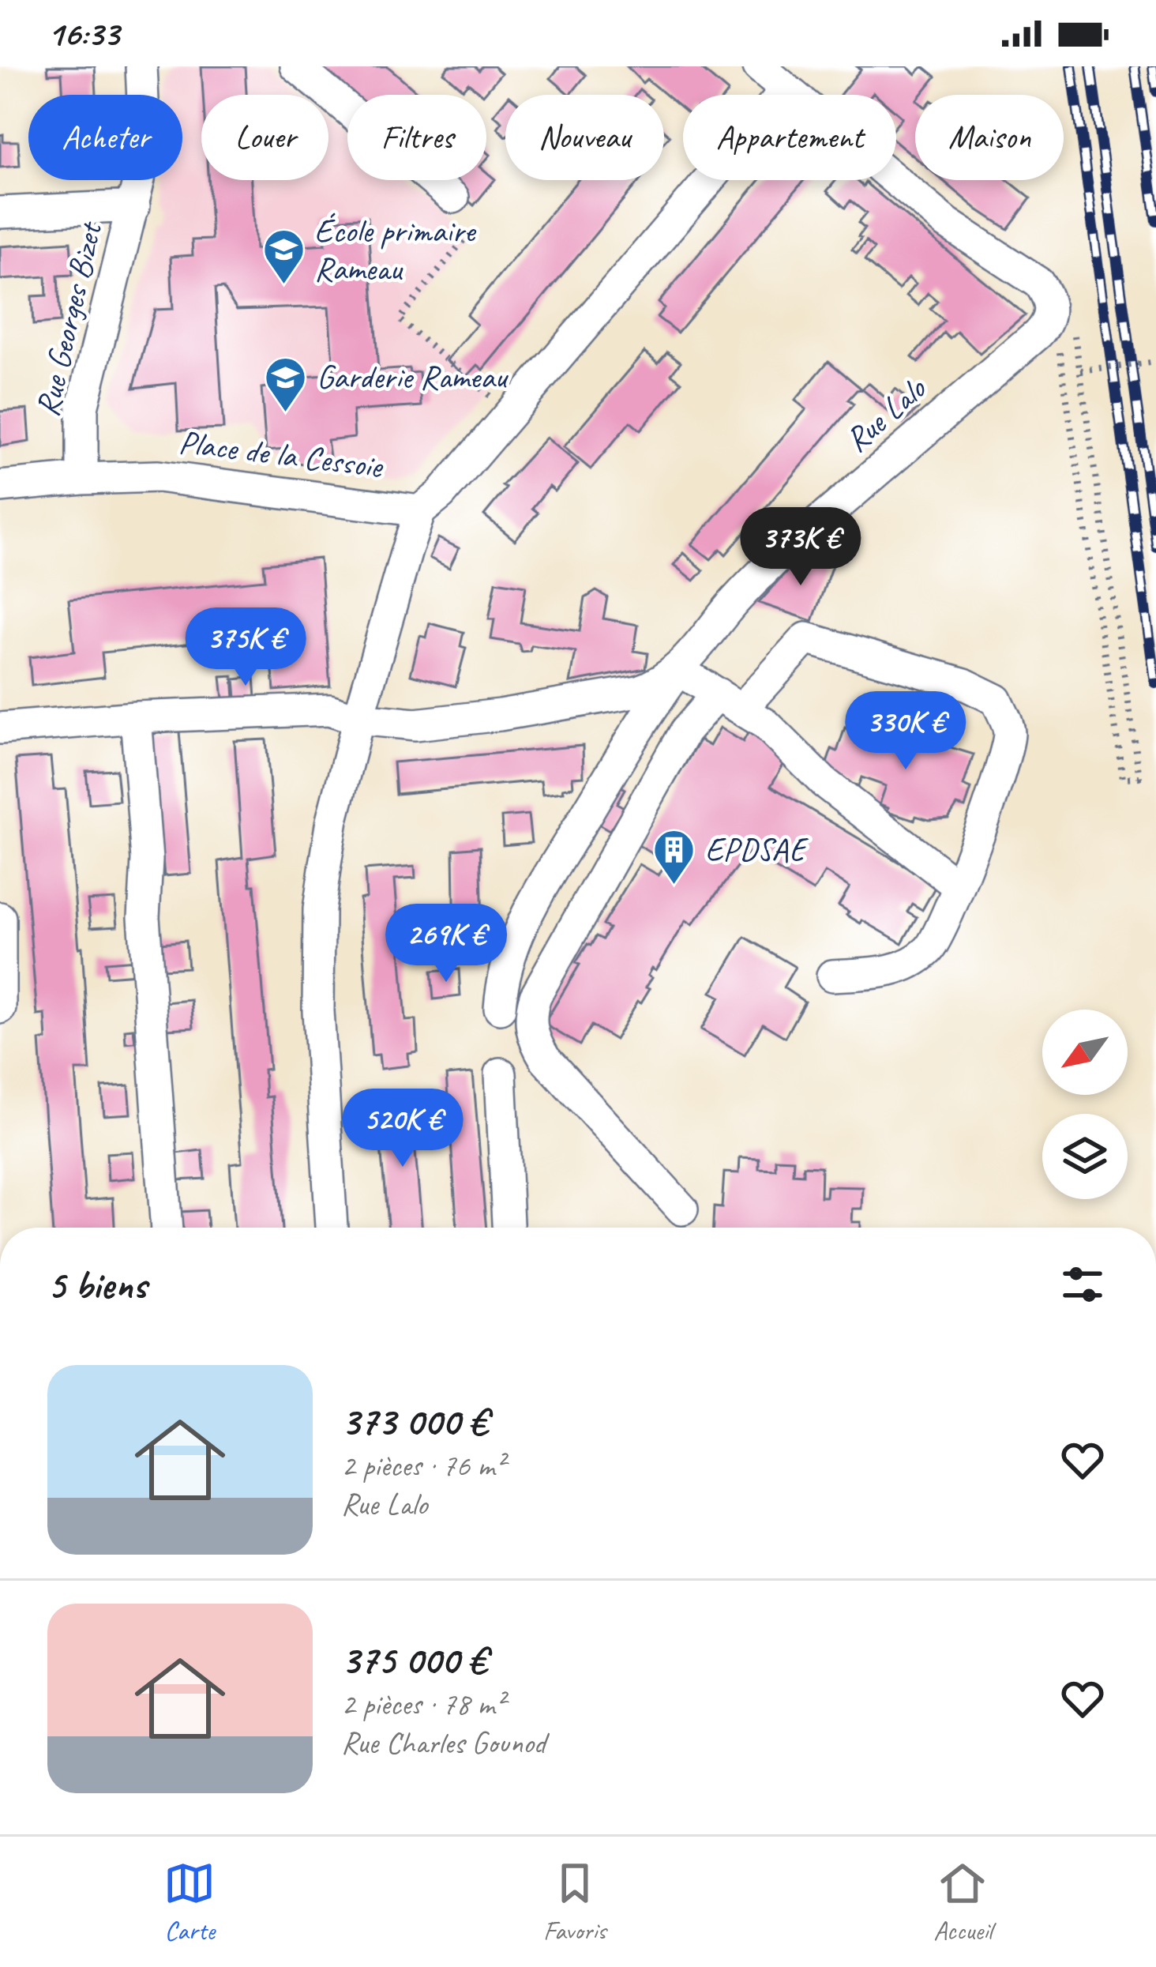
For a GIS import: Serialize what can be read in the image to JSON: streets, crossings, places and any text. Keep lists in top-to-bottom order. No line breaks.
{"streets":{"street":["Rue Georges Bizet","Rue Lalo","Place de la Cessoie"]},"crossings":[["Rue Georges Bizet","Place de la Cessoie"]],"places":{"school or university":["École primaire Rameau","Garderie Rameau"],"building":["EPDSAE"]},"north":"bottom left","page":{"status":"16:33","chip":["Acheter","Louer","Filtres","Nouveau","Appartement","Maison"],"price":["373K €","375K €","330K €","269K €","520K €"],"heading":"5 biens","list":[{"name":"373 000 €","note":"2 pièces · 76 m² · Rue Lalo"},{"name":"375 000 €","note":"2 pièces · 78 m² · Rue Charles Gounod"}],"tabs":["Carte","Favoris","Accueil"]}}
